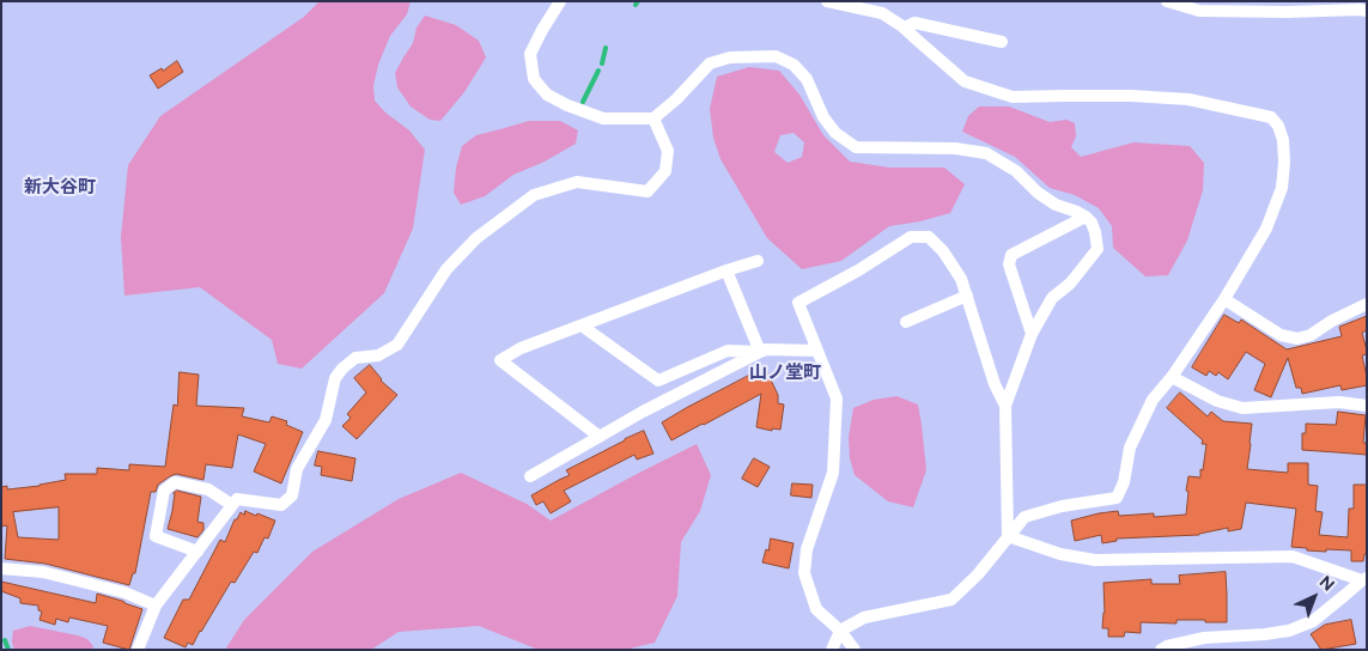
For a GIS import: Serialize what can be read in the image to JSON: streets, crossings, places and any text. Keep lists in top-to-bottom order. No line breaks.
{"districts":["新大谷町","山ノ堂町"],"north":"top right"}
